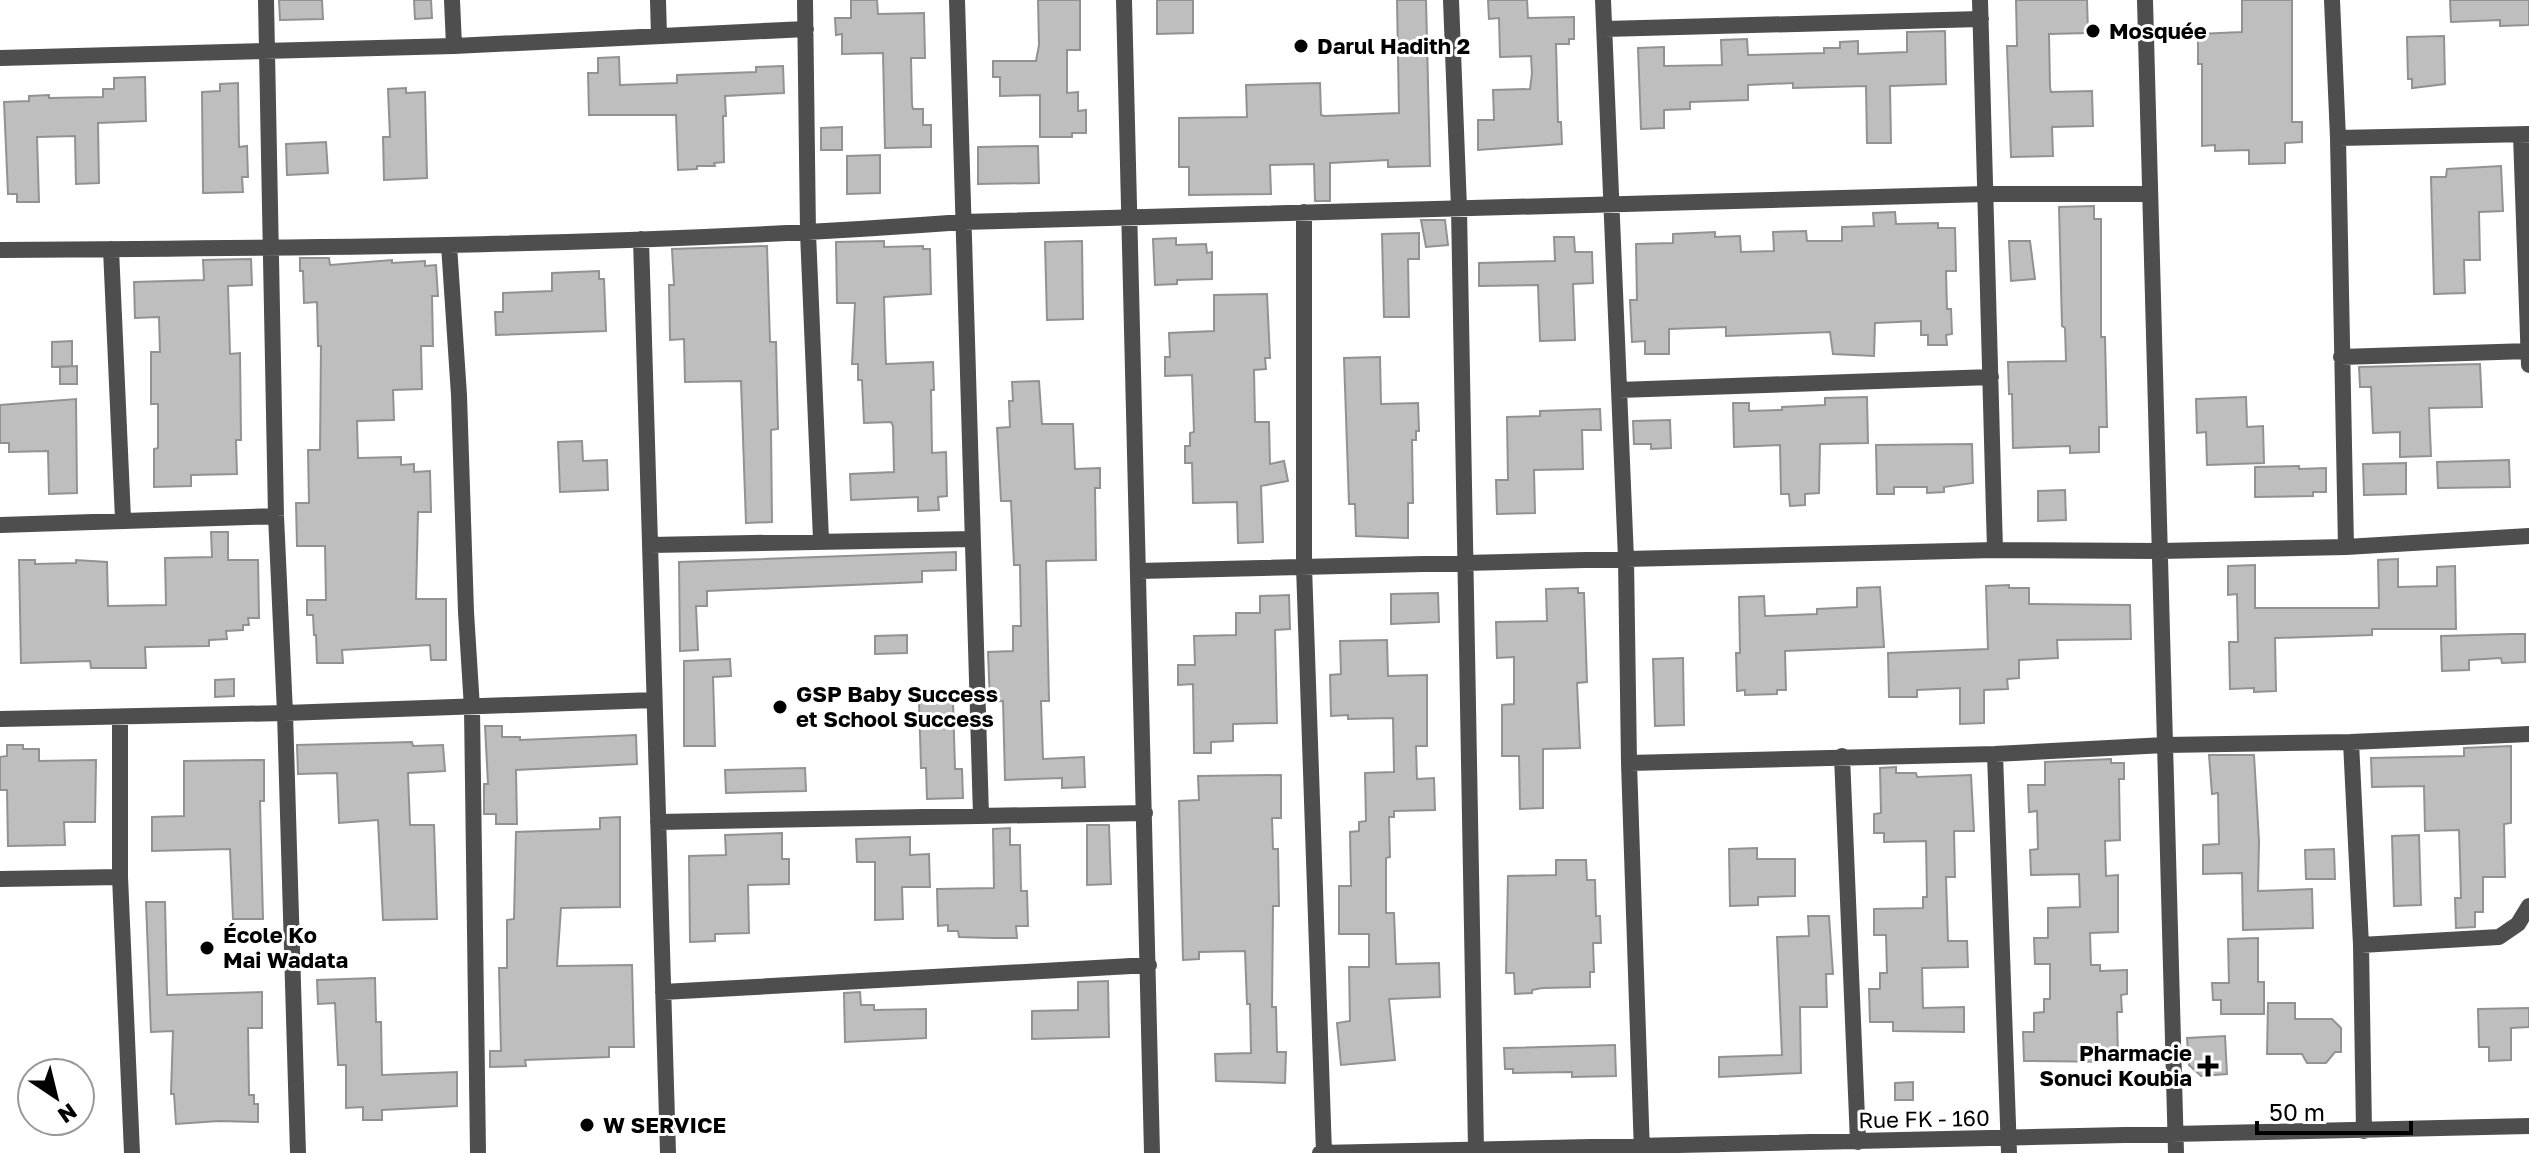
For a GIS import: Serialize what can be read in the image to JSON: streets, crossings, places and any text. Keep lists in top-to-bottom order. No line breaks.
{"streets":{"street":["Rue FK - 160"]},"places":{"other":["Mosquée","Darul Hadith 2","GSP Baby Success et School Success","École Ko Mai Wadata","W SERVICE"],"health":["Pharmacie Sonuci Koubia"]},"scale_bar":"50 m","north":"bottom right"}
